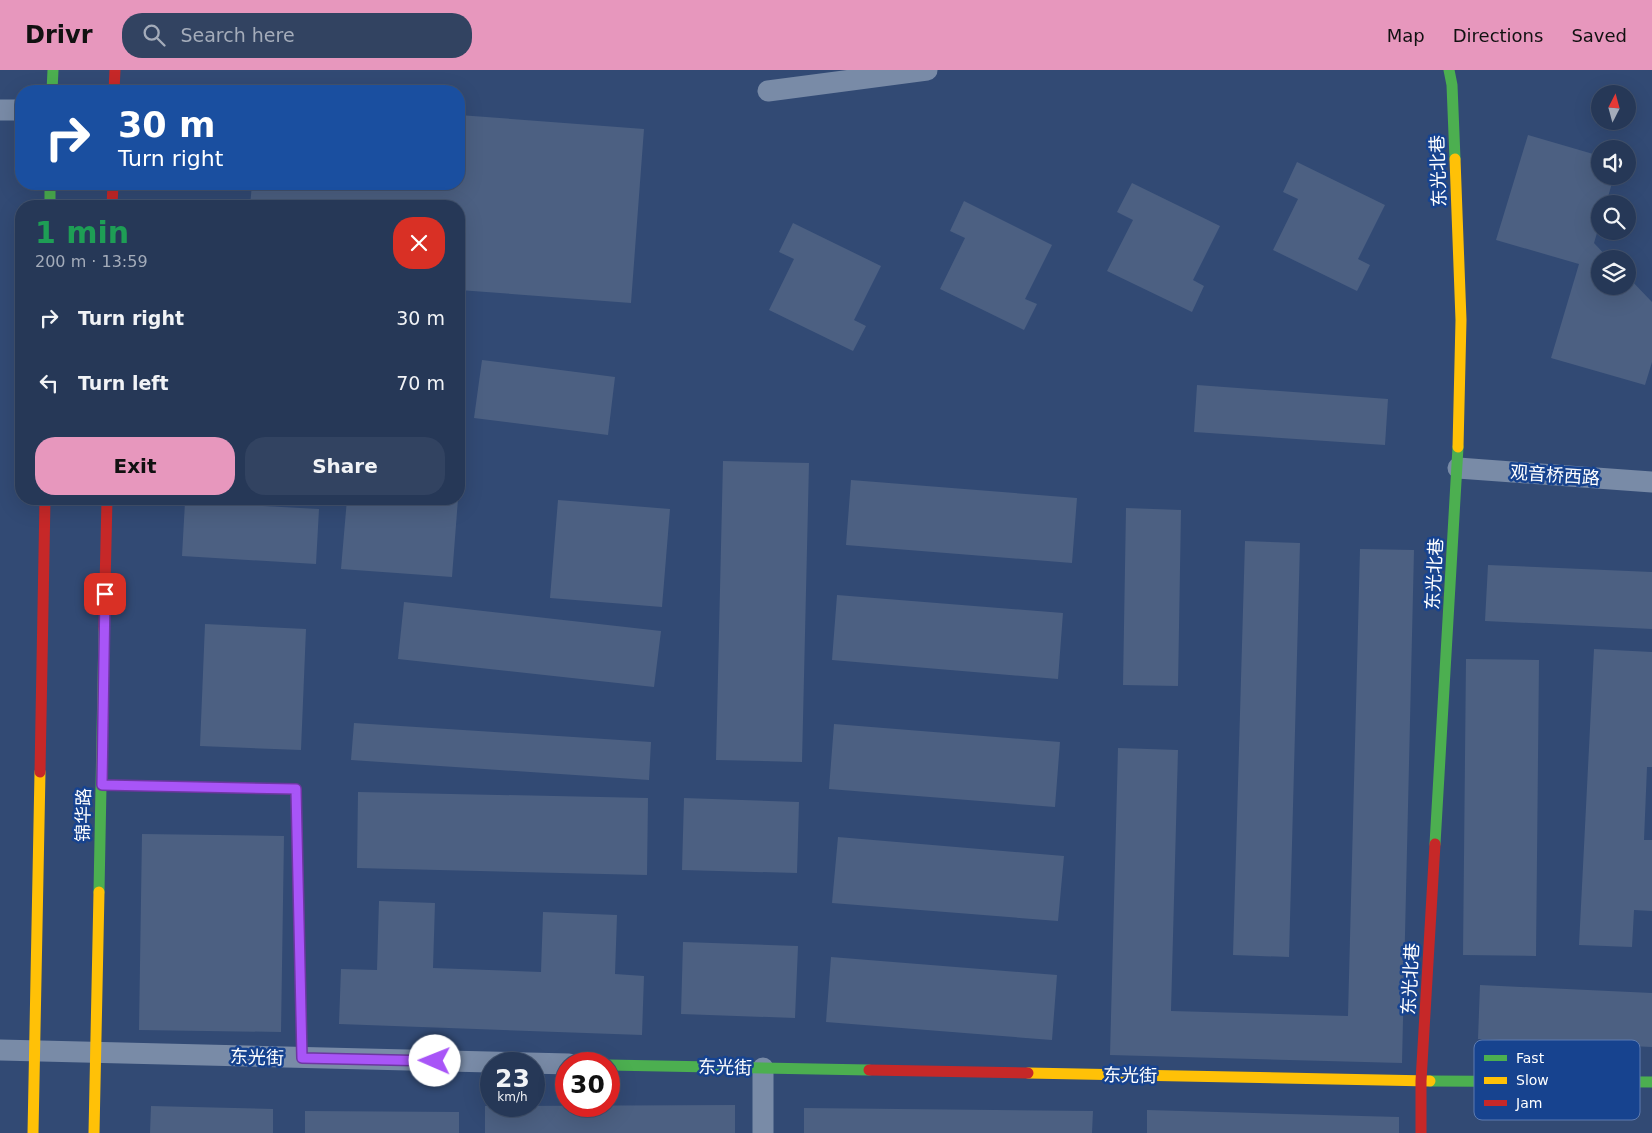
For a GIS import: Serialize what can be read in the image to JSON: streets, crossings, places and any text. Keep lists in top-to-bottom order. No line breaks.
{"streets":{"street":["东光北巷","观音桥西路","锦华路","东光街"]},"crossings":[["东光北巷","观音桥西路"],["东光北巷","东光街"],["锦华路","东光街"]],"legend":["Fast","Slow","Jam"],"north":"top","page":{"header":"Drivr","search":"Search here","nav":["Map","Directions","Saved"],"turn":["30 m","Turn right"],"heading":["1 min","200 m · 13:59"],"list":[{"name":"Turn right","value":"30 m"},{"name":"Turn left","value":"70 m"}],"buttons":["Exit","Share"],"speed":"23 km/h","limit":"30"}}
